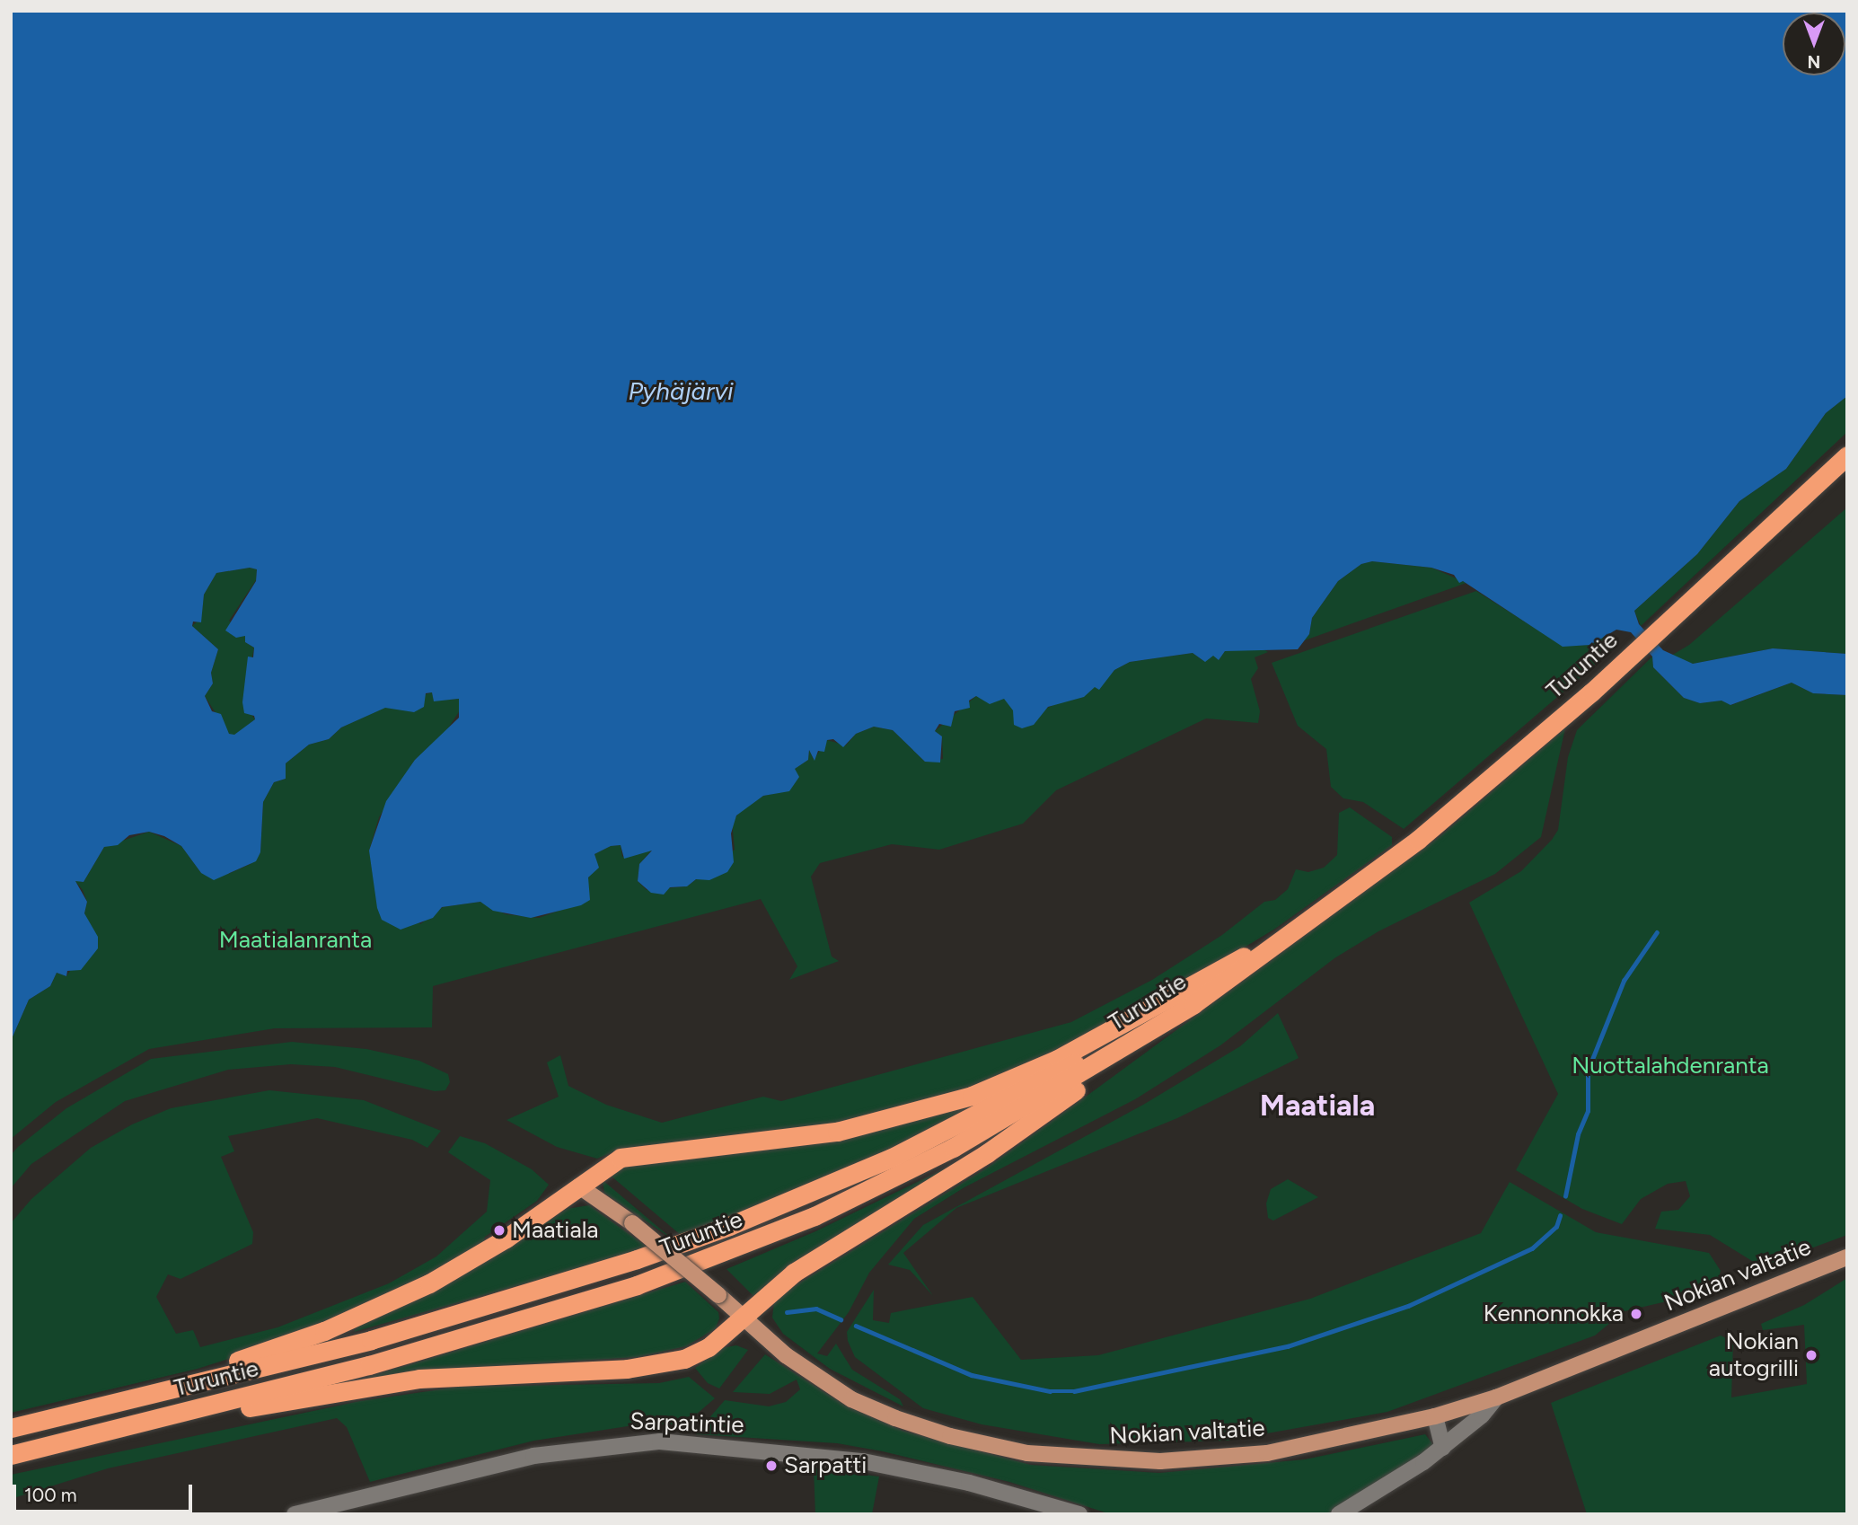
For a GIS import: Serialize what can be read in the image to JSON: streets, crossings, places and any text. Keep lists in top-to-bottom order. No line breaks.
{"streets":{"highway":["Turuntie"],"main road":["Nokian valtatie","Sarpatintie"]},"districts":["Maatiala"],"water":["Pyhäjärvi"],"parks":["Maatialanranta","Nuottalahdenranta"],"places":["Maatiala","Kennonnokka","Nokian autogrilli","Sarpatti"],"scale_bar":"100 m","north":"bottom"}
